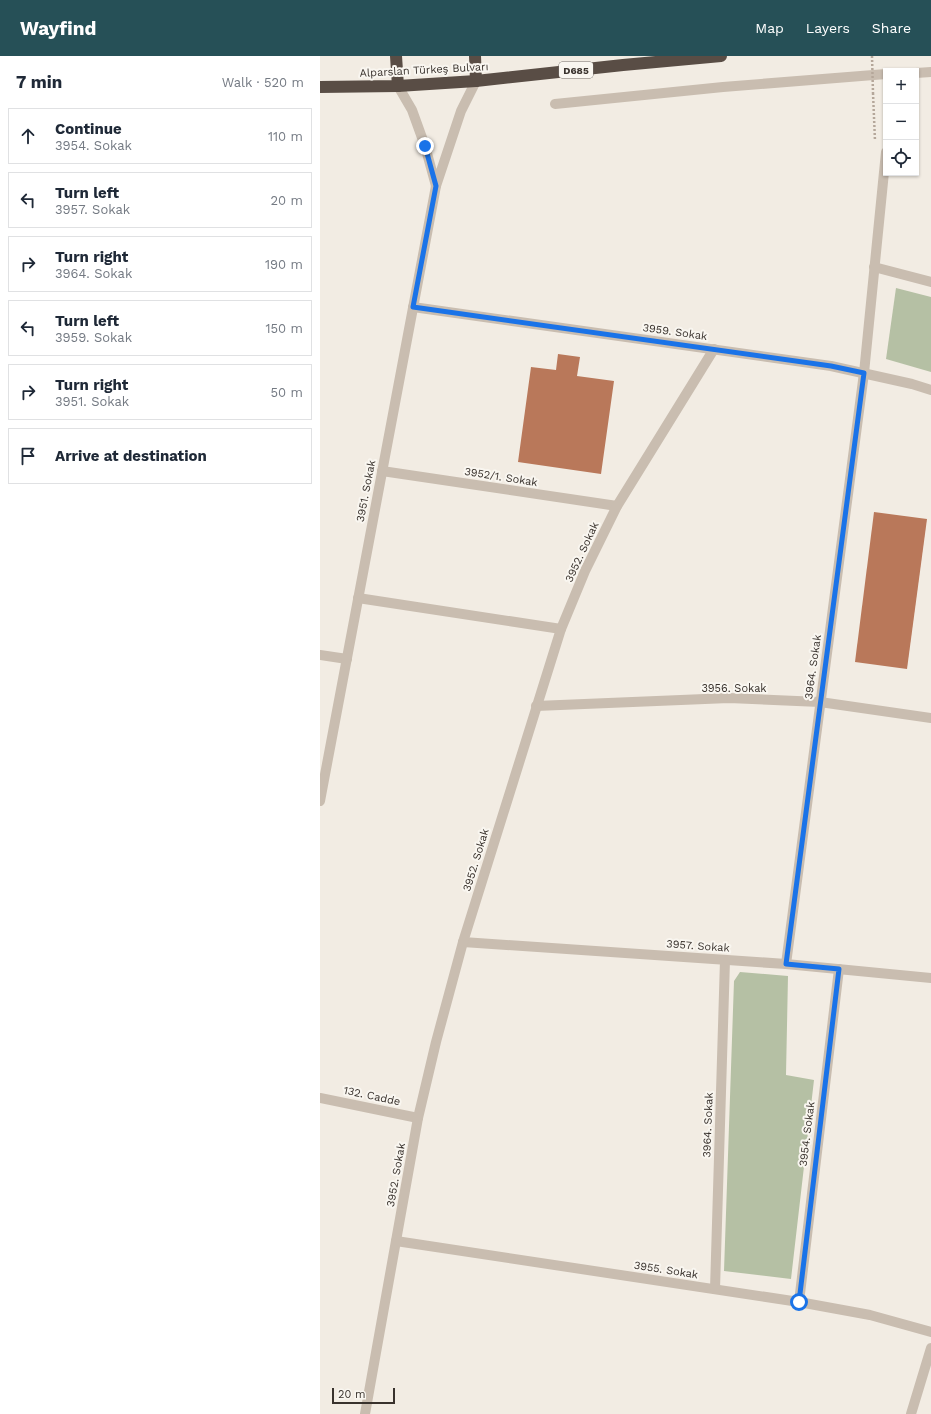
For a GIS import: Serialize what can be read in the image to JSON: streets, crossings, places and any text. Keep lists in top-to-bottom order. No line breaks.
{"streets":{"highway":["Alparslan Türkeş Bulvarı","D685"],"street":["3959. Sokak","3952/1. Sokak","3951. Sokak","3952. Sokak","3964. Sokak","3956. Sokak","3957. Sokak","132. Cadde","3954. Sokak","3955. Sokak"]},"crossings":[["Alparslan Türkeş Bulvarı","3951. Sokak"],["3959. Sokak","3951. Sokak"],["3959. Sokak","3952. Sokak"],["3959. Sokak","3964. Sokak"],["3952/1. Sokak","3951. Sokak"],["3952/1. Sokak","3952. Sokak"],["3952. Sokak","3956. Sokak"],["3952. Sokak","3957. Sokak"],["3952. Sokak","132. Cadde"],["3952. Sokak","3955. Sokak"],["3964. Sokak","3956. Sokak"],["3964. Sokak","3957. Sokak"],["3964. Sokak","3955. Sokak"],["3957. Sokak","3954. Sokak"],["3954. Sokak","3955. Sokak"]],"scale_bar":"20 m","page":{"header":"Wayfind","nav":["Map","Layers","Share"],"heading":["7 min","Walk · 520 m"],"map_buttons":["+","−"],"list":[["Continue","3954. Sokak","110 m"],["Turn left","3957. Sokak","20 m"],["Turn right","3964. Sokak","190 m"],["Turn left","3959. Sokak","150 m"],["Turn right","3951. Sokak","50 m"],"Arrive at destination"],"scale":"20 m"}}
